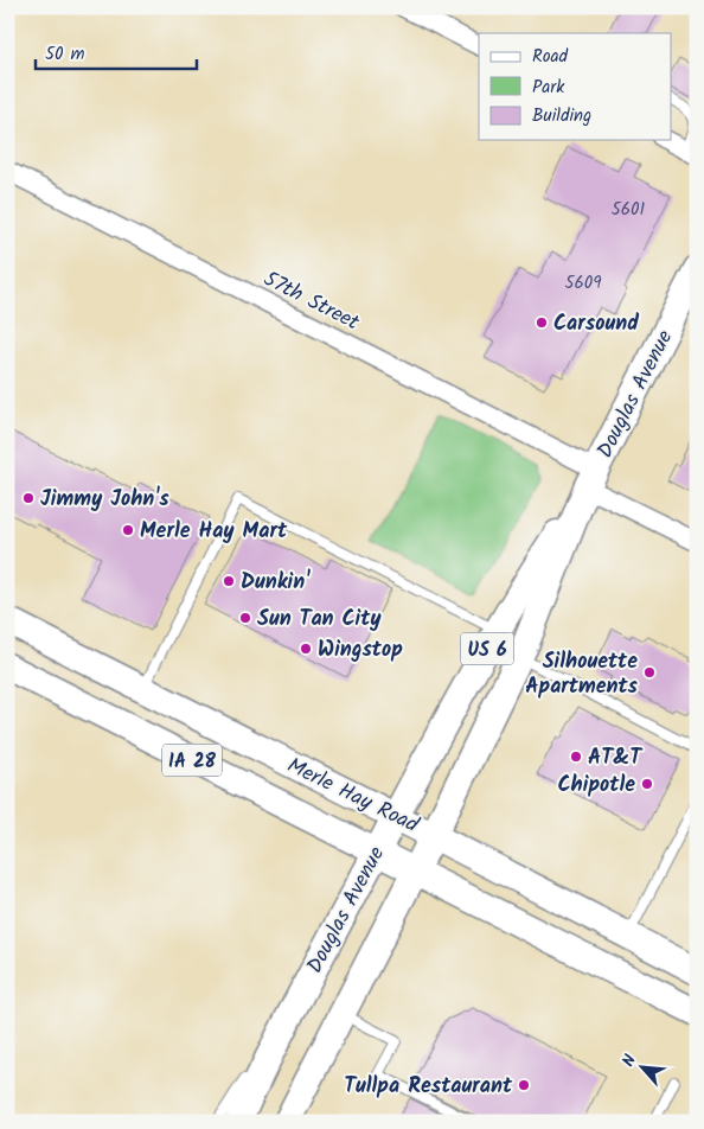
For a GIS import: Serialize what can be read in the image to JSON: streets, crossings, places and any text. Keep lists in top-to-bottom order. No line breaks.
{"streets":{"main road":["Douglas Avenue","US 6","IA 28","Merle Hay Road"],"street":["57th Street"]},"crossings":[["57th Street","Douglas Avenue"],["Douglas Avenue","Merle Hay Road"]],"places":["Carsound","Jimmy John's","Merle Hay Mart","Dunkin'","Sun Tan City","Wingstop","Silhouette Apartments","AT&T","Chipotle","Tullpa Restaurant"],"house_numbers":["5601","5609"],"legend":["Road","Park","Building"],"scale_bar":"50 m","north":"top left"}
